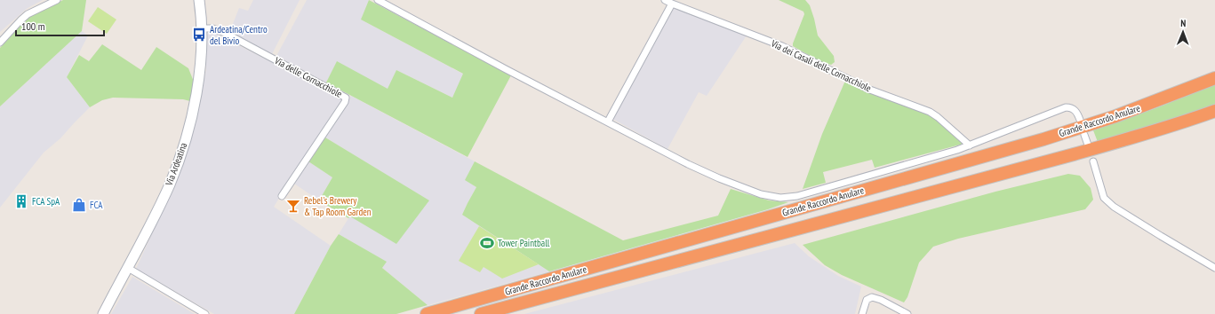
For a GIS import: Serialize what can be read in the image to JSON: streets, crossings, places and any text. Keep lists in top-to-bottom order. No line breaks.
{"streets":{"highway":["Grande Raccordo Anulare"],"main road":["Via Ardeatina"],"street":["Via dei Casali delle Cornacchiole","Via delle Cornacchiole"]},"crossings":[["Via delle Cornacchiole","Via Ardeatina"]],"places":{"bus stop":["Ardeatina/Centro del Bivio"],"building":["FCA SpA"],"shop":["FCA"],"bar":["Rebel's Brewery & Tap Room Garden"],"sports":["Tower Paintball"]},"scale_bar":"100 m","north":"top"}
